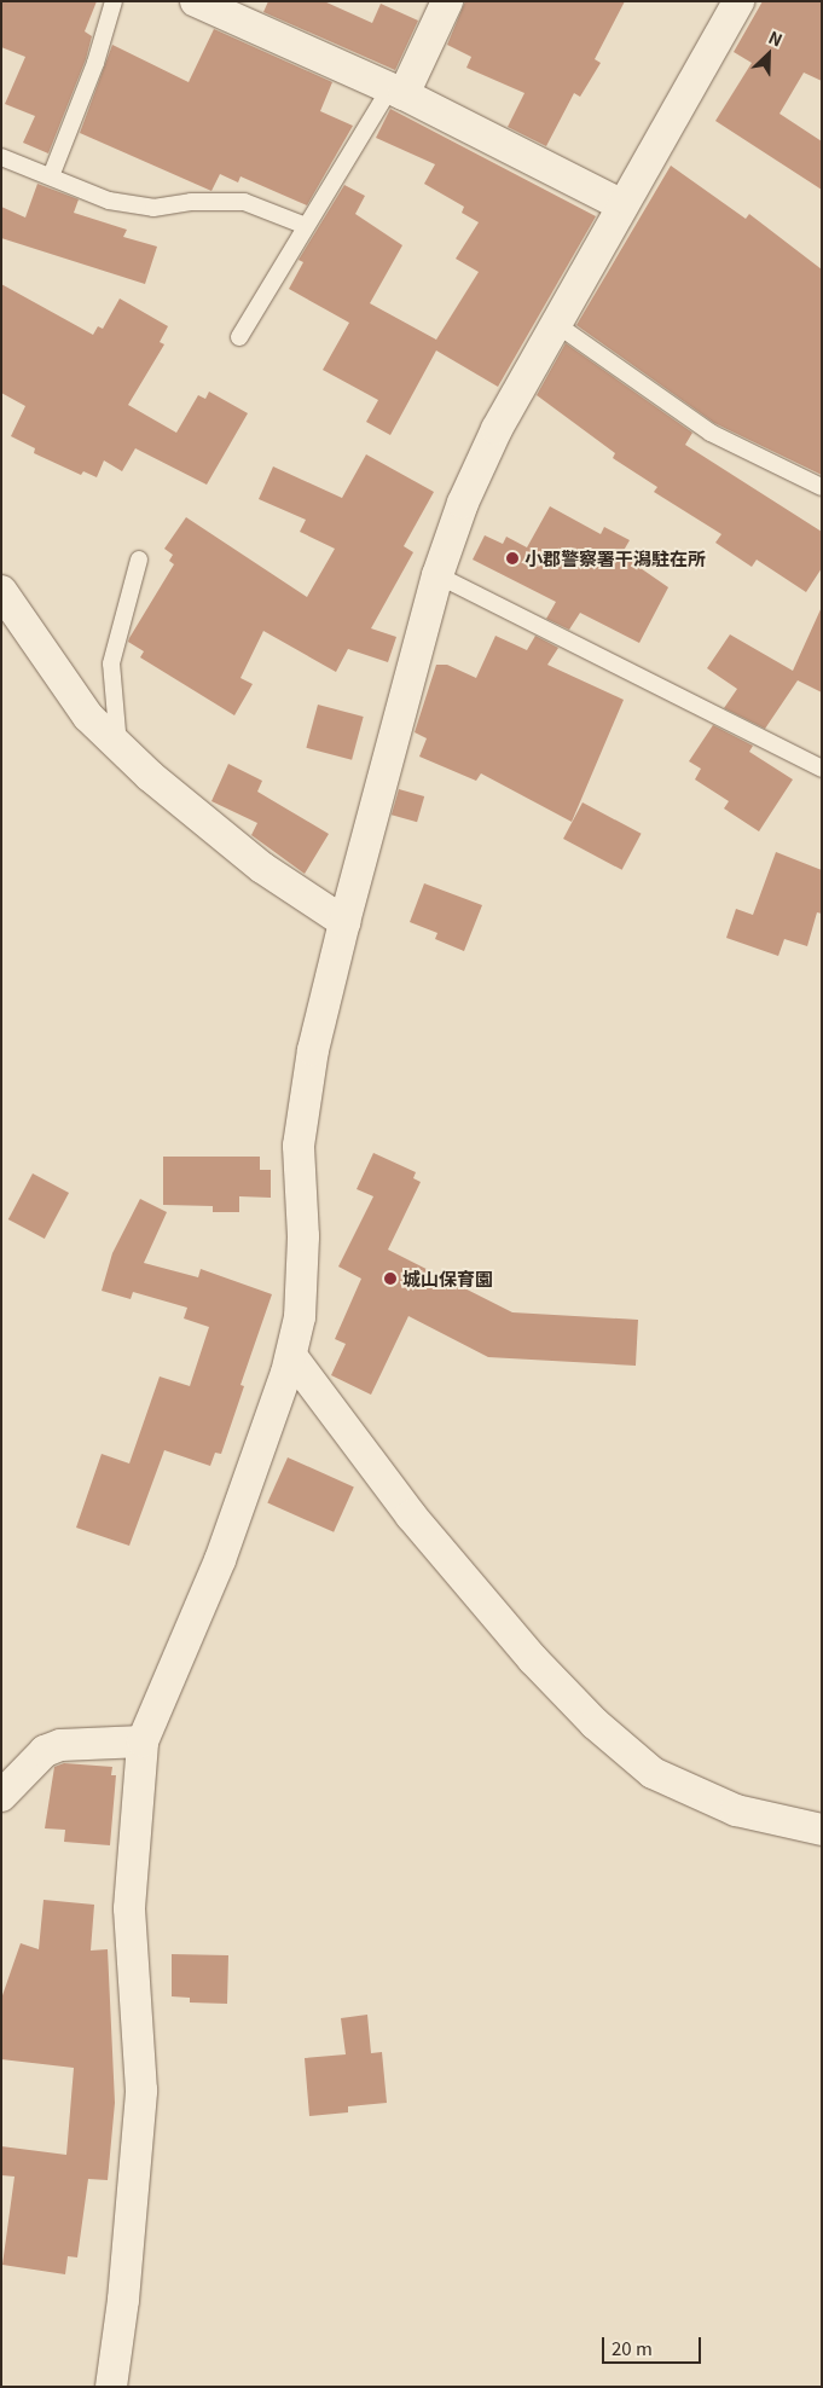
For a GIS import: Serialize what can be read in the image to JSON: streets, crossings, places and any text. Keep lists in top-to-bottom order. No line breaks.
{"places":["小郡警察署干潟駐在所","城山保育園"],"scale_bar":"20 m","north":"top right"}
